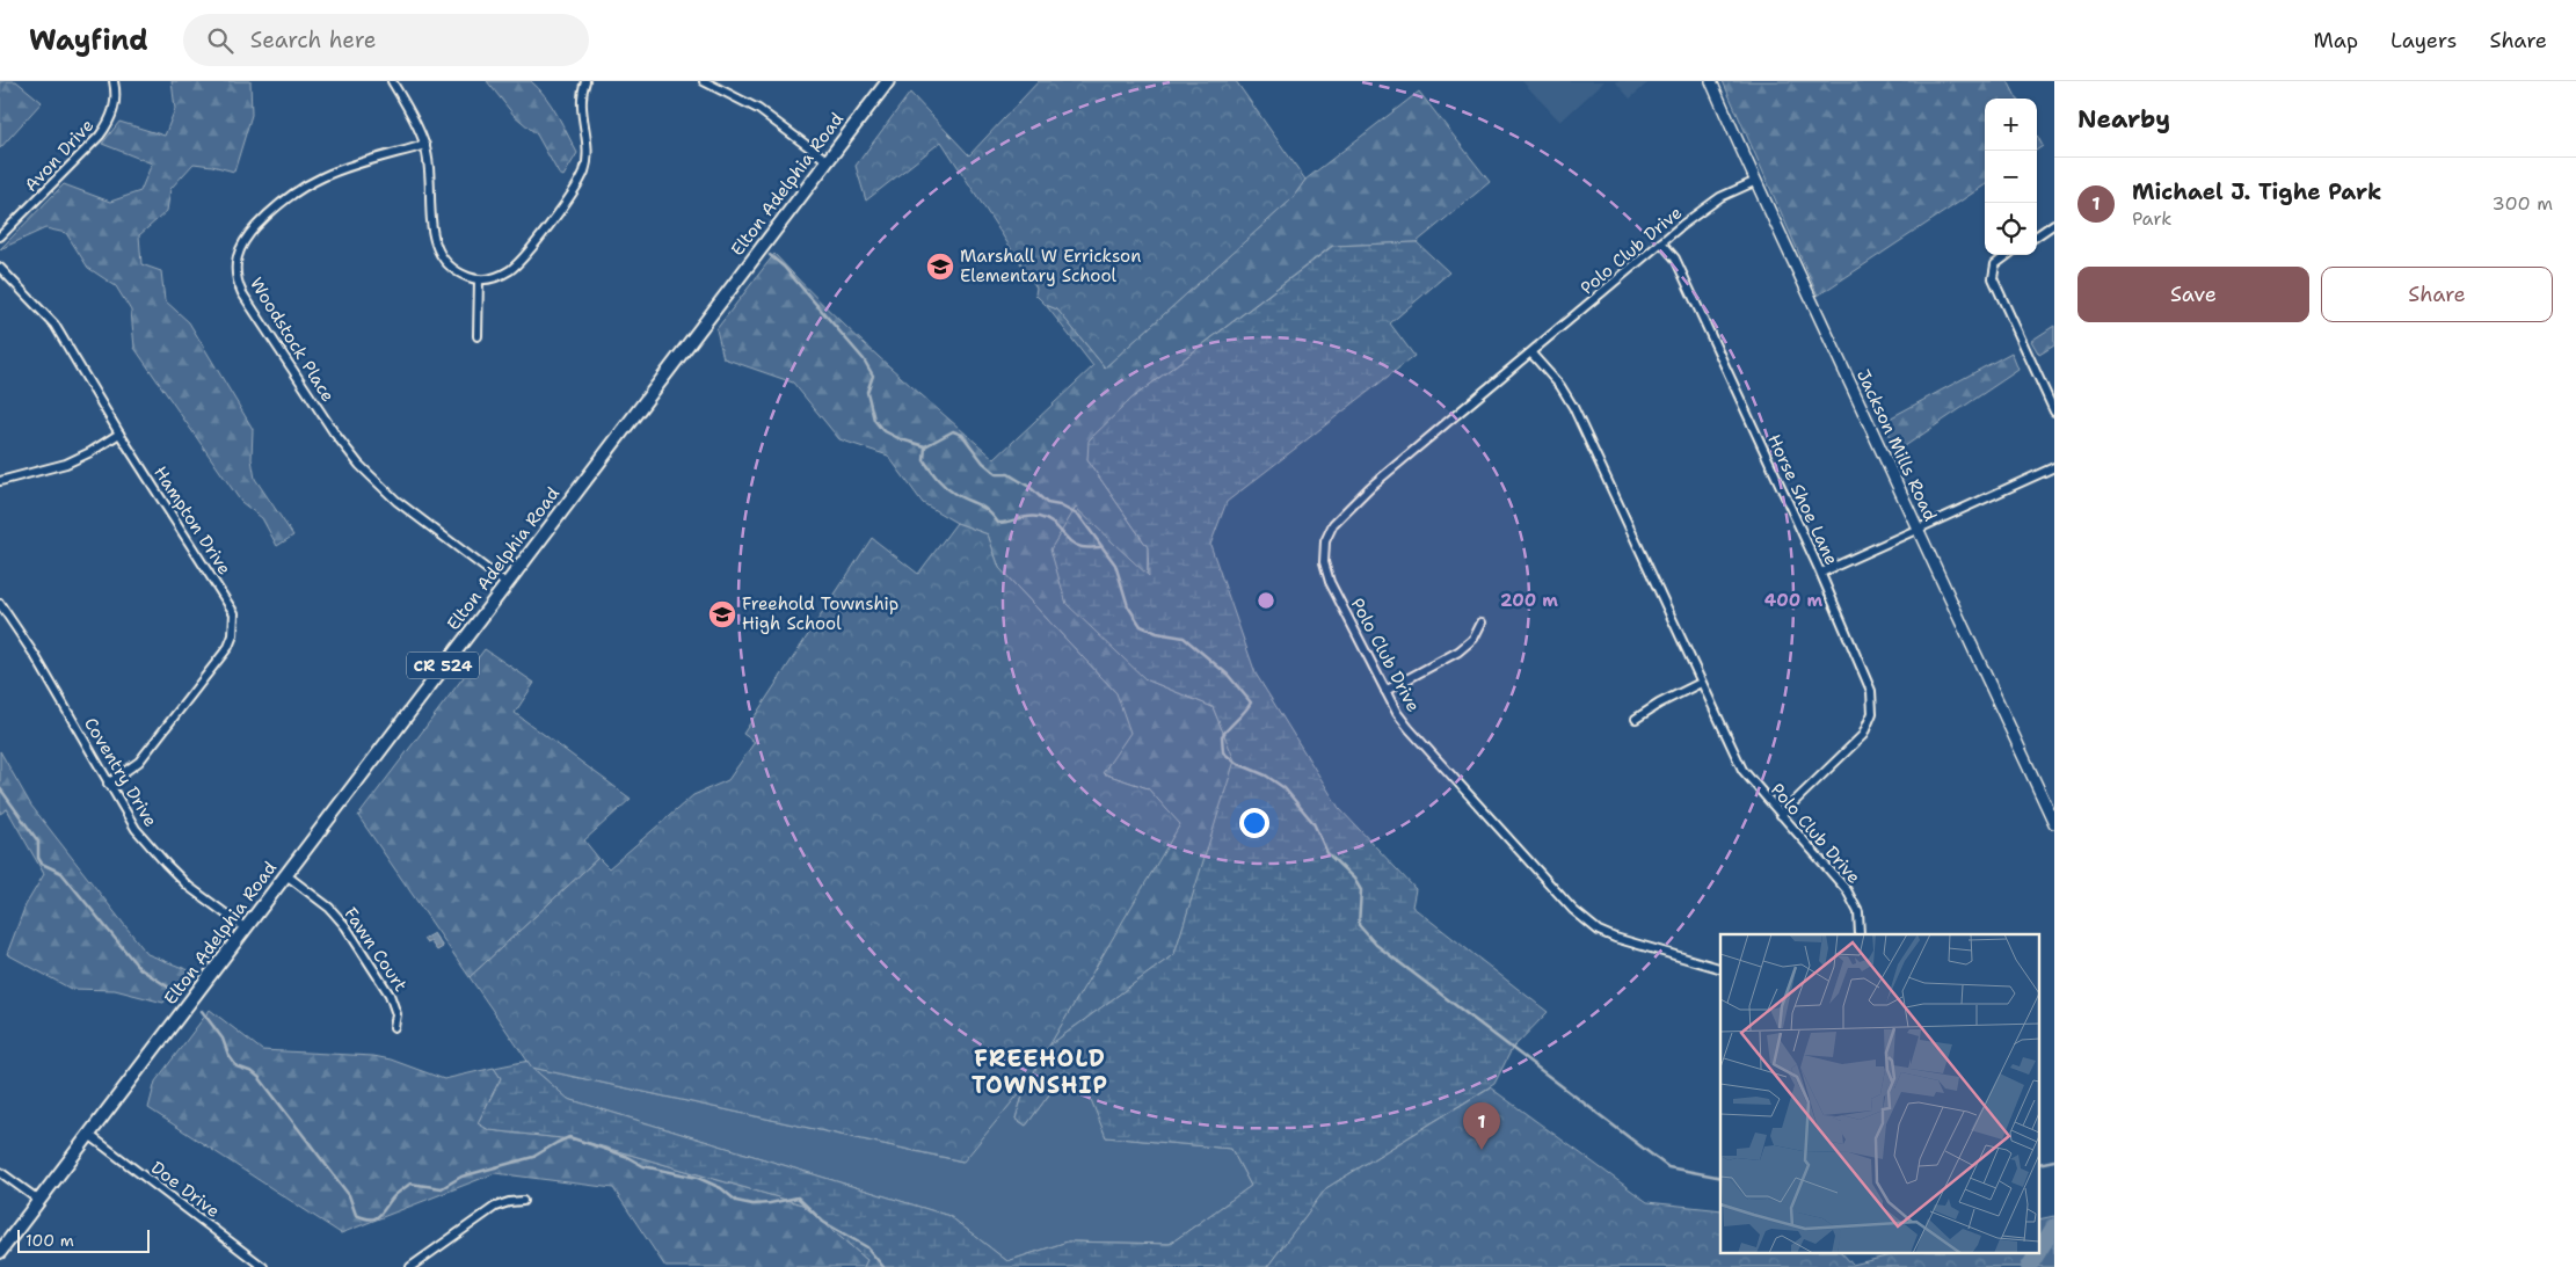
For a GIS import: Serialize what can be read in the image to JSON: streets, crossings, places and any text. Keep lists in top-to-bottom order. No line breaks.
{"streets":{"main road":["Elton Adelphia Road","Jackson Mills Road","CR 524"],"street":["Avon Drive","Polo Club Drive","Woodstock Place","Horse Shoe Lane","Hampton Drive","Coventry Drive","Fawn Court","Doe Drive"]},"crossings":[["Elton Adelphia Road","Woodstock Place"],["Elton Adelphia Road","Coventry Drive"],["Elton Adelphia Road","Fawn Court"],["Elton Adelphia Road","Doe Drive"],["Polo Club Drive","Jackson Mills Road"],["Polo Club Drive","Horse Shoe Lane"],["Hampton Drive","Coventry Drive"]],"districts":["FREEHOLD TOWNSHIP"],"places":{"school or university":["Marshall W Errickson Elementary School","Freehold Township High School"]},"scale_bar":"100 m","page":{"header":"Wayfind","search":"Search here","nav":["Map","Layers","Share"],"heading":"Nearby","map_buttons":["+","−"],"list":[{"mark":"1","name":"Michael J. Tighe Park","note":"Park","value":"300 m"}],"buttons":["Save","Share"],"pins":"1","scale":"100 m"},"rings":["200 m","400 m"]}
